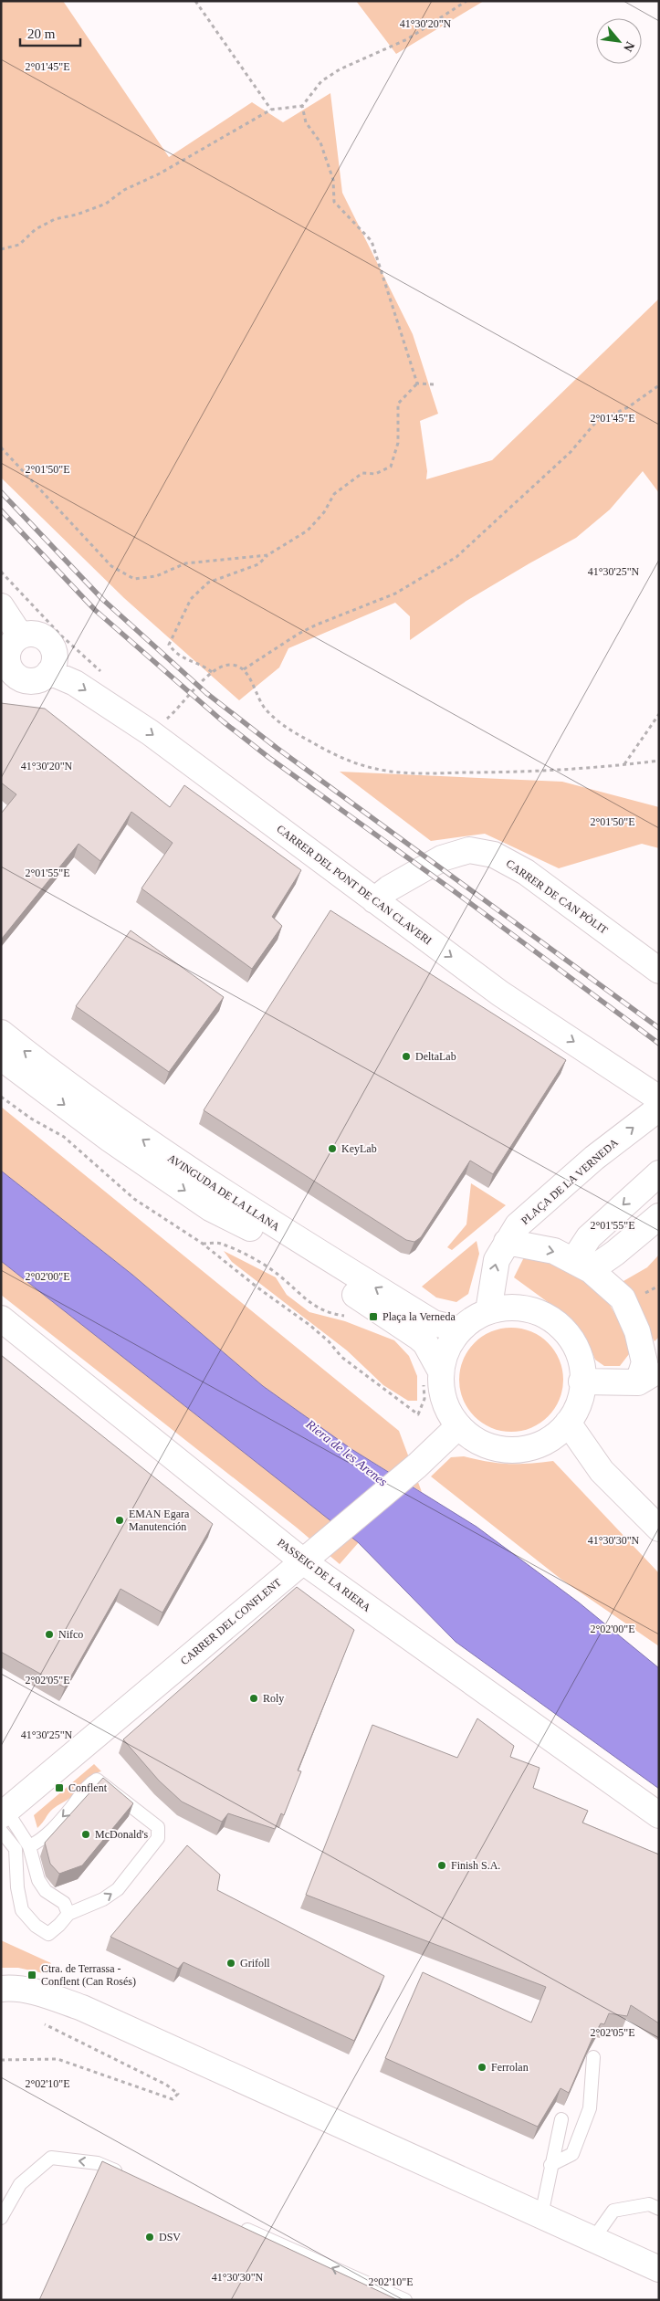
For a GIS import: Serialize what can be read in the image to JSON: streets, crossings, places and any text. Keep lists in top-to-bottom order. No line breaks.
{"streets":{"street":["CARRER DEL PONT DE CAN CLAVERI","CARRER DE CAN PÒLIT","PLAÇA DE LA VERNEDA","AVINGUDA DE LA LLANA","PASSEIG DE LA RIERA","CARRER DEL CONFLENT"]},"crossings":[["CARRER DEL PONT DE CAN CLAVERI","CARRER DE CAN PÒLIT"],["PLAÇA DE LA VERNEDA","AVINGUDA DE LA LLANA"],["PLAÇA DE LA VERNEDA","CARRER DEL CONFLENT"],["AVINGUDA DE LA LLANA","CARRER DEL CONFLENT"],["PASSEIG DE LA RIERA","CARRER DEL CONFLENT"]],"one_way":["CARRER DEL PONT DE CAN CLAVERI"],"water":["Riera de les Arenes"],"places":{"other":["DeltaLab","KeyLab","EMAN Egara Manutención","Nifco","Roly","McDonald's","Finish S.A.","Grifoll","Ferrolan","DSV"],"transit":["Plaça la Verneda","Conflent","Ctra. de Terrassa - Conflent (Can Rosés)"]},"scale_bar":"20 m","north":"bottom right","coordinates":["41°30'20\"N","2°01'45\"E","2°01'50\"E","41°30'25\"N","2°01'55\"E","2°02'00\"E","41°30'30\"N","2°02'05\"E","2°02'10\"E"]}
